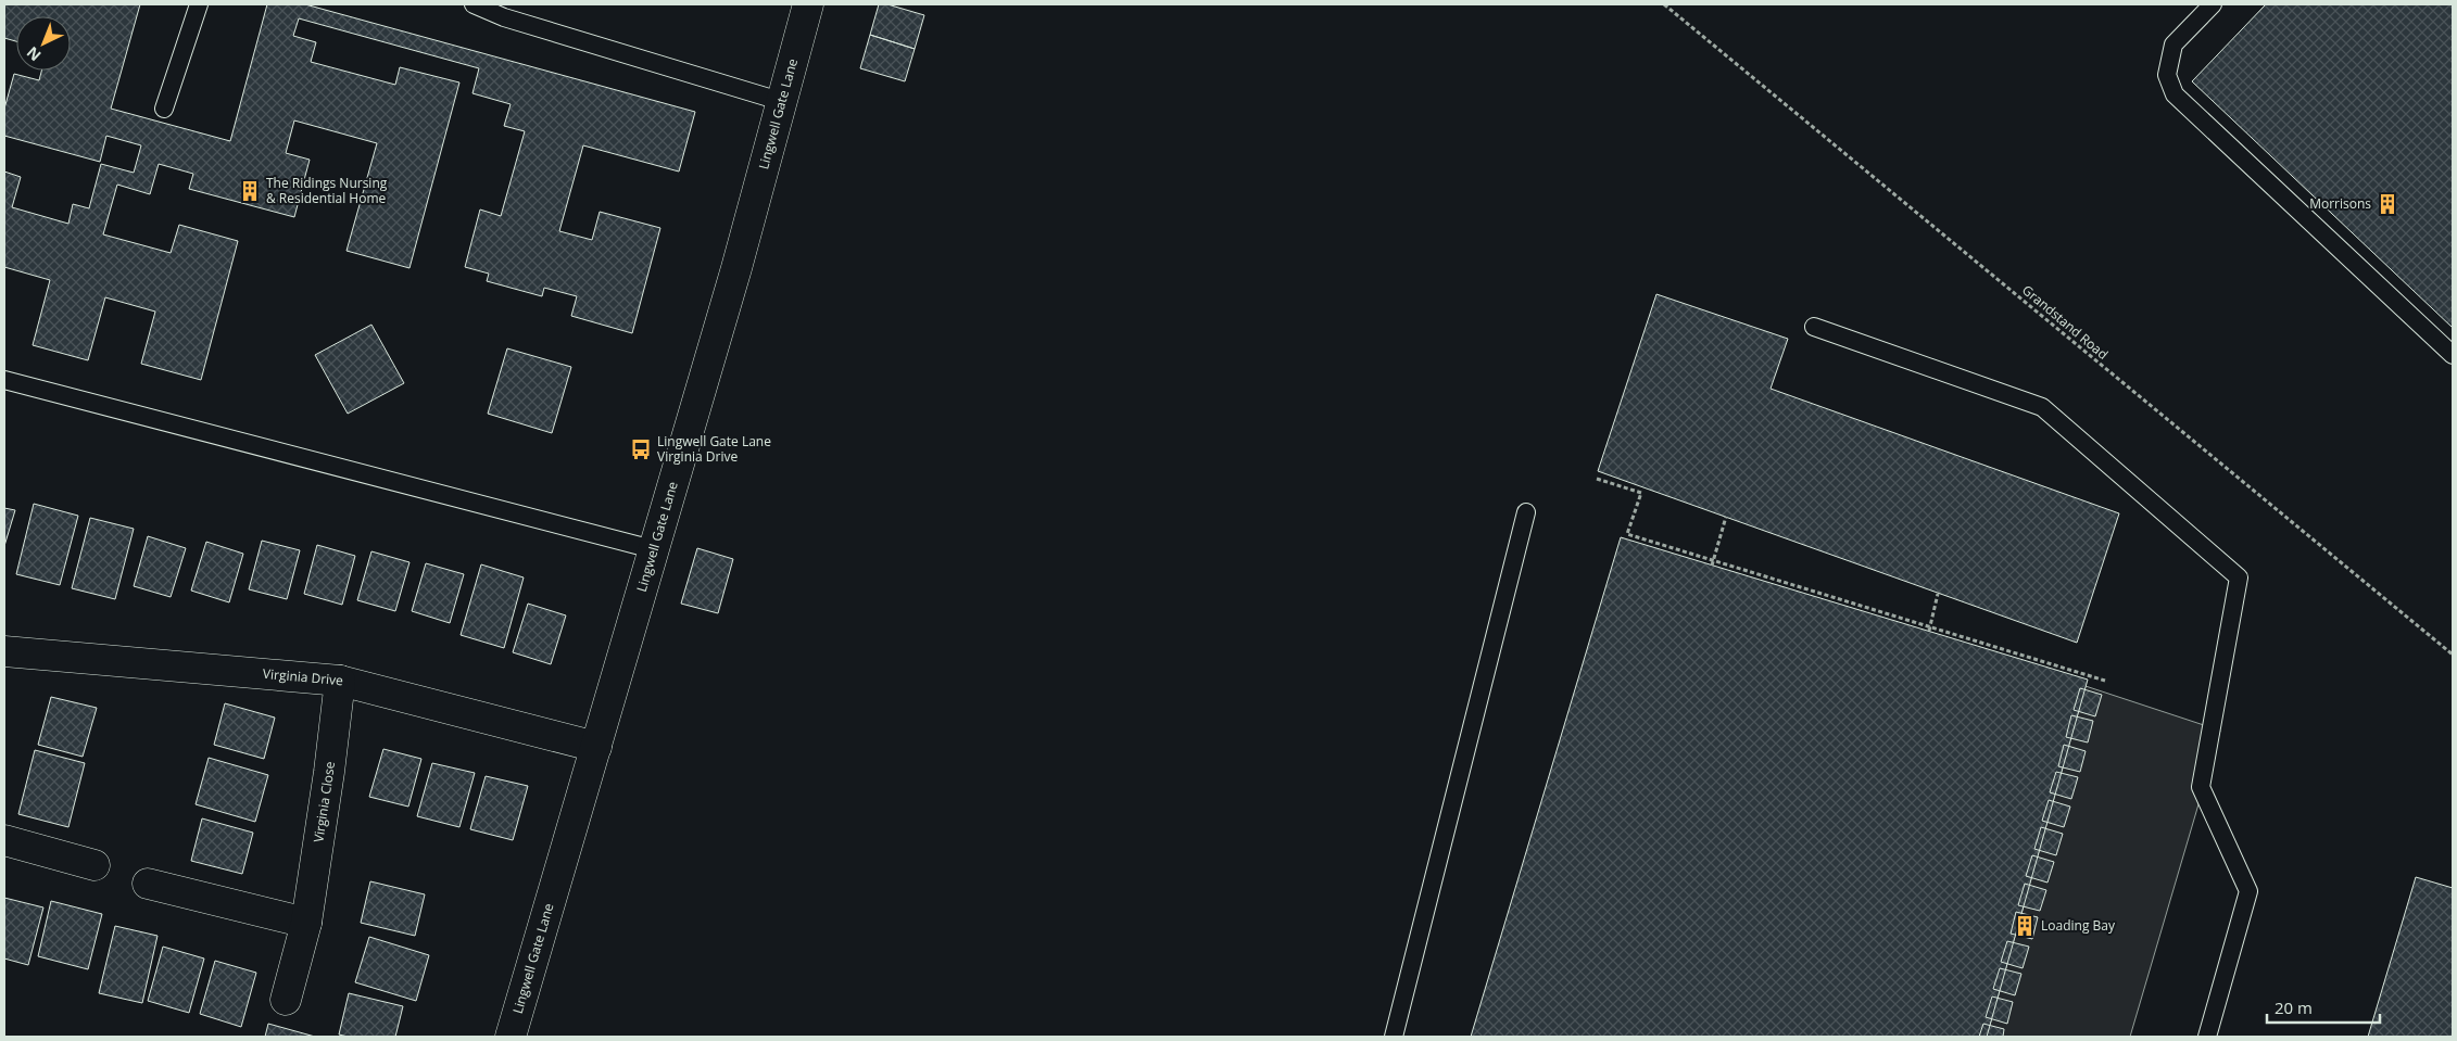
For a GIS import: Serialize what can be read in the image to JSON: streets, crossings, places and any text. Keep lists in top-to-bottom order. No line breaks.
{"streets":{"street":["Lingwell Gate Lane","Virginia Drive","Virginia Close"],"path":["Grandstand Road"]},"crossings":[["Lingwell Gate Lane","Virginia Drive"],["Virginia Drive","Virginia Close"]],"places":{"building":["The Ridings Nursing & Residential Home","Morrisons","Loading Bay"],"bus stop":["Lingwell Gate Lane Virginia Drive"]},"scale_bar":"20 m","north":"bottom left"}
